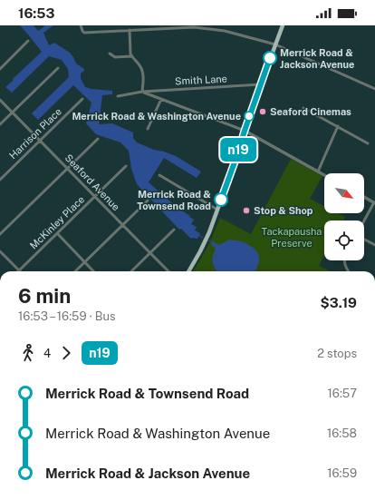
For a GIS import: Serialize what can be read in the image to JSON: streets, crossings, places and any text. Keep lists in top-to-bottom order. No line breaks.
{"streets":{"street":["Smith Lane","Harrison Place","Seaford Avenue","McKinley Place"]},"crossings":[["Harrison Place","Seaford Avenue"],["Seaford Avenue","McKinley Place"]],"parks":["Tackapausha Preserve"],"places":["Merrick Road & Jackson Avenue","Seaford Cinemas","Merrick Road & Washington Avenue","Merrick Road & Townsend Road","Stop & Shop"],"lines":["bus line n19"],"north":"bottom right","page":{"status":"16:53","on_map":"n19","heading":["6 min","16:53 – 16:59 · Bus","$3.19"],"legs":["4","n19","2 stops"],"list":[{"name":"Merrick Road & Townsend Road","value":"16:57"},{"name":"Merrick Road & Washington Avenue","value":"16:58"},{"name":"Merrick Road & Jackson Avenue","value":"16:59"}]}}
